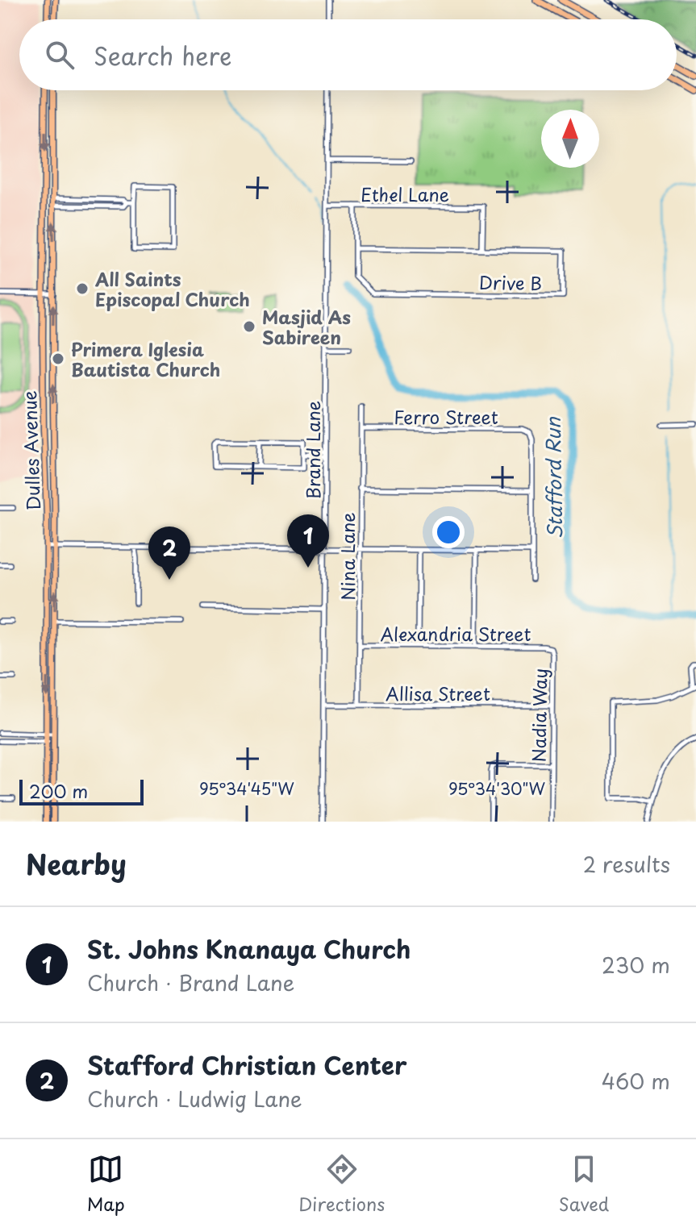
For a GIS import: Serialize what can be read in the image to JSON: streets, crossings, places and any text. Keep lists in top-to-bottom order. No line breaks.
{"streets":{"main road":["Dulles Avenue"],"street":["Ethel Lane","Drive B","Ferro Street","Brand Lane","Nina Lane","Alexandria Street","Allisa Street","Nadia Way"]},"crossings":[["Ethel Lane","Drive B"],["Ethel Lane","Brand Lane"],["Ferro Street","Nina Lane"],["Brand Lane","Allisa Street"],["Nina Lane","Alexandria Street"],["Nina Lane","Allisa Street"],["Alexandria Street","Nadia Way"],["Allisa Street","Nadia Way"]],"water":["Stafford Run"],"places":["All Saints Episcopal Church","Masjid As Sabireen","Primera Iglesia Bautista Church"],"scale_bar":"200 m","north":"top","page":{"search":"Search here","pins":["1","2"],"scale":"200 m","heading":["Nearby","2 results"],"list":[{"mark":"1","name":"St. Johns Knanaya Church","note":"Church · Brand Lane","value":"230 m"},{"mark":"2","name":"Stafford Christian Center","note":"Church · Ludwig Lane","value":"460 m"}],"nav":["Map","Directions","Saved"]},"coordinates":["95°34'45\"W","95°34'30\"W"]}
